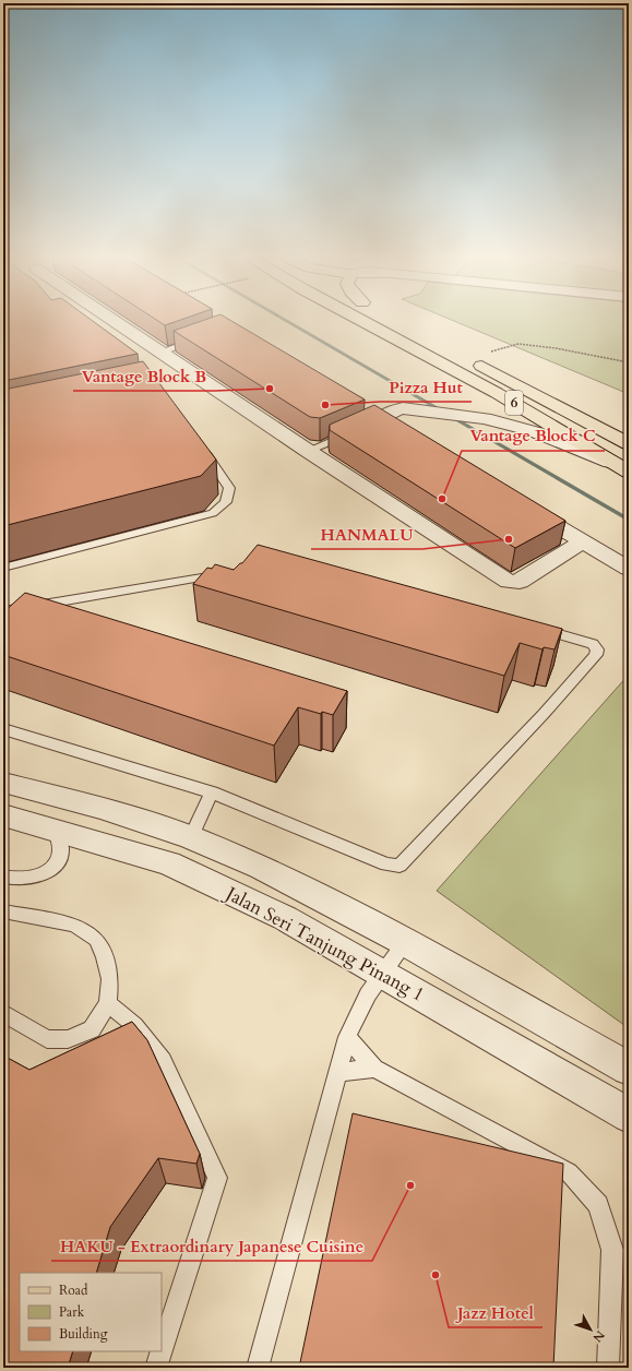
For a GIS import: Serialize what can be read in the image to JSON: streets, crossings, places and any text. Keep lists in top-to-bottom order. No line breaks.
{"streets":{"main road":["6"],"street":["Jalan Seri Tanjung Pinang 1"]},"places":["Vantage Block B","Pizza Hut","Vantage Block C","HANMALU","HAKU - Extraordinary Japanese Cuisine","Jazz Hotel"],"legend":["Road","Park","Building"],"north":"bottom right"}
